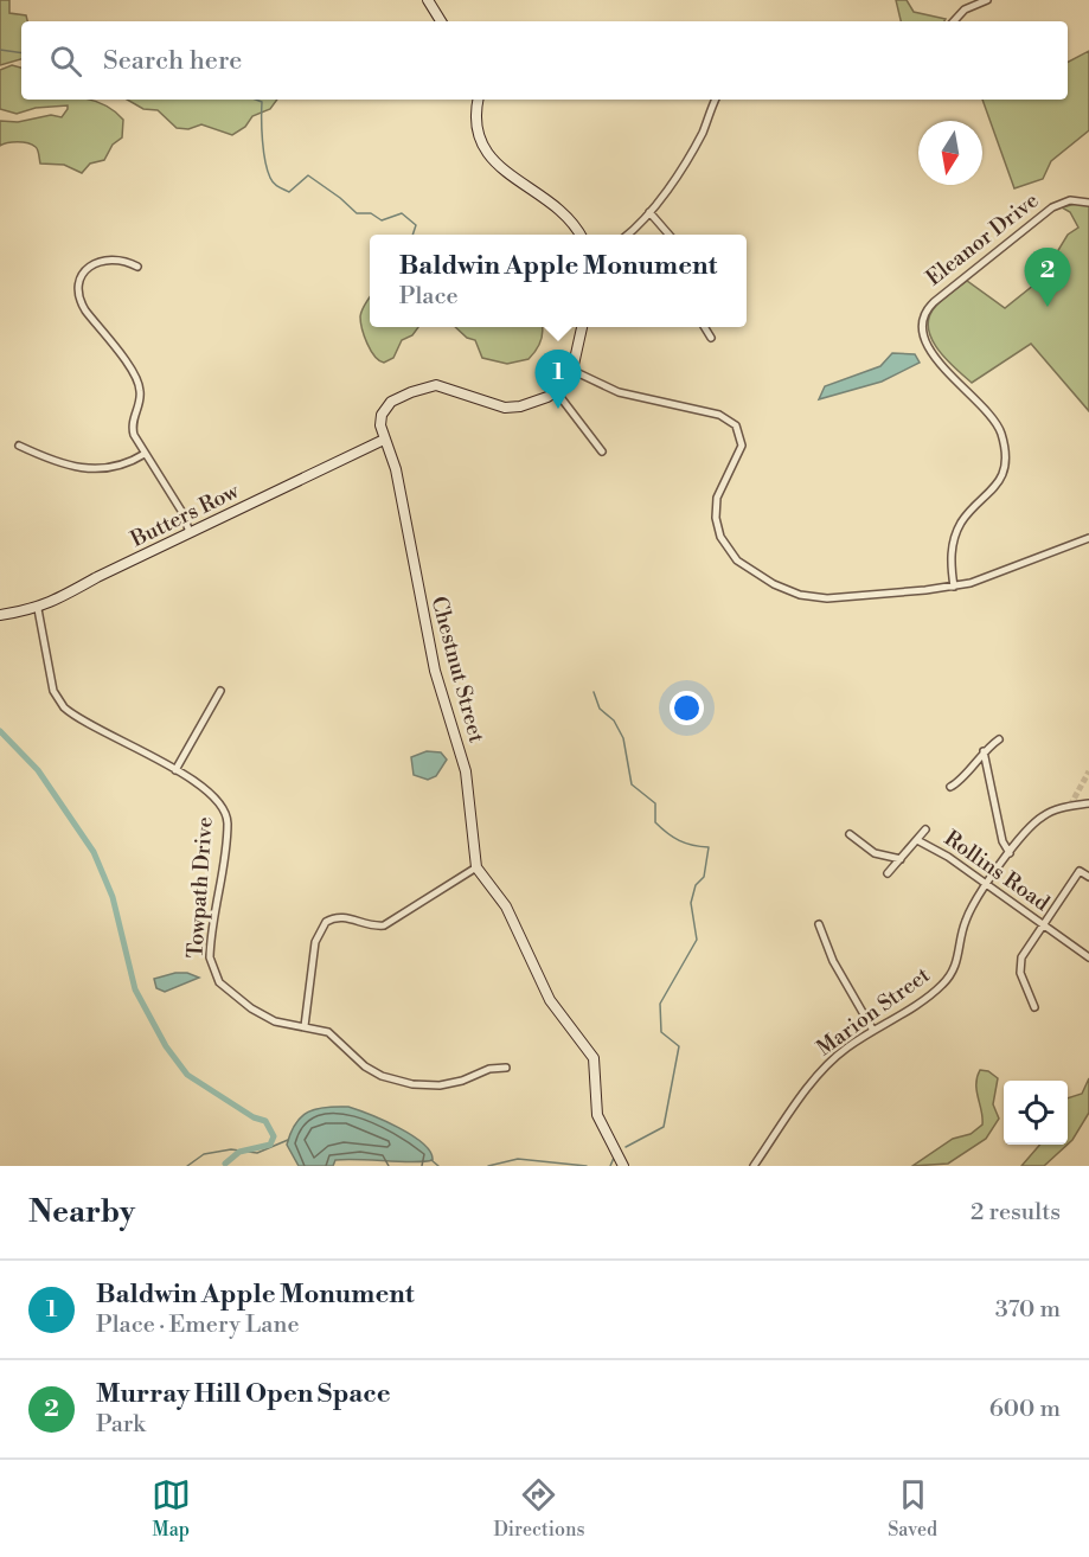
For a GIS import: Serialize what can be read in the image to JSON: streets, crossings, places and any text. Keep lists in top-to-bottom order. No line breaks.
{"streets":{"street":["Eleanor Drive","Butters Row","Chestnut Street","Rollins Road","Towpath Drive","Marion Street"]},"crossings":[["Butters Row","Chestnut Street"],["Butters Row","Towpath Drive"],["Rollins Road","Marion Street"]],"north":"bottom","page":{"search":"Search here","popup":["Baldwin Apple Monument","Place"],"pins":["2","1"],"heading":["Nearby","2 results"],"list":[{"mark":"1","name":"Baldwin Apple Monument","note":"Place · Emery Lane","value":"370 m"},{"mark":"2","name":"Murray Hill Open Space","note":"Park","value":"600 m"}],"nav":["Map","Directions","Saved"]}}
